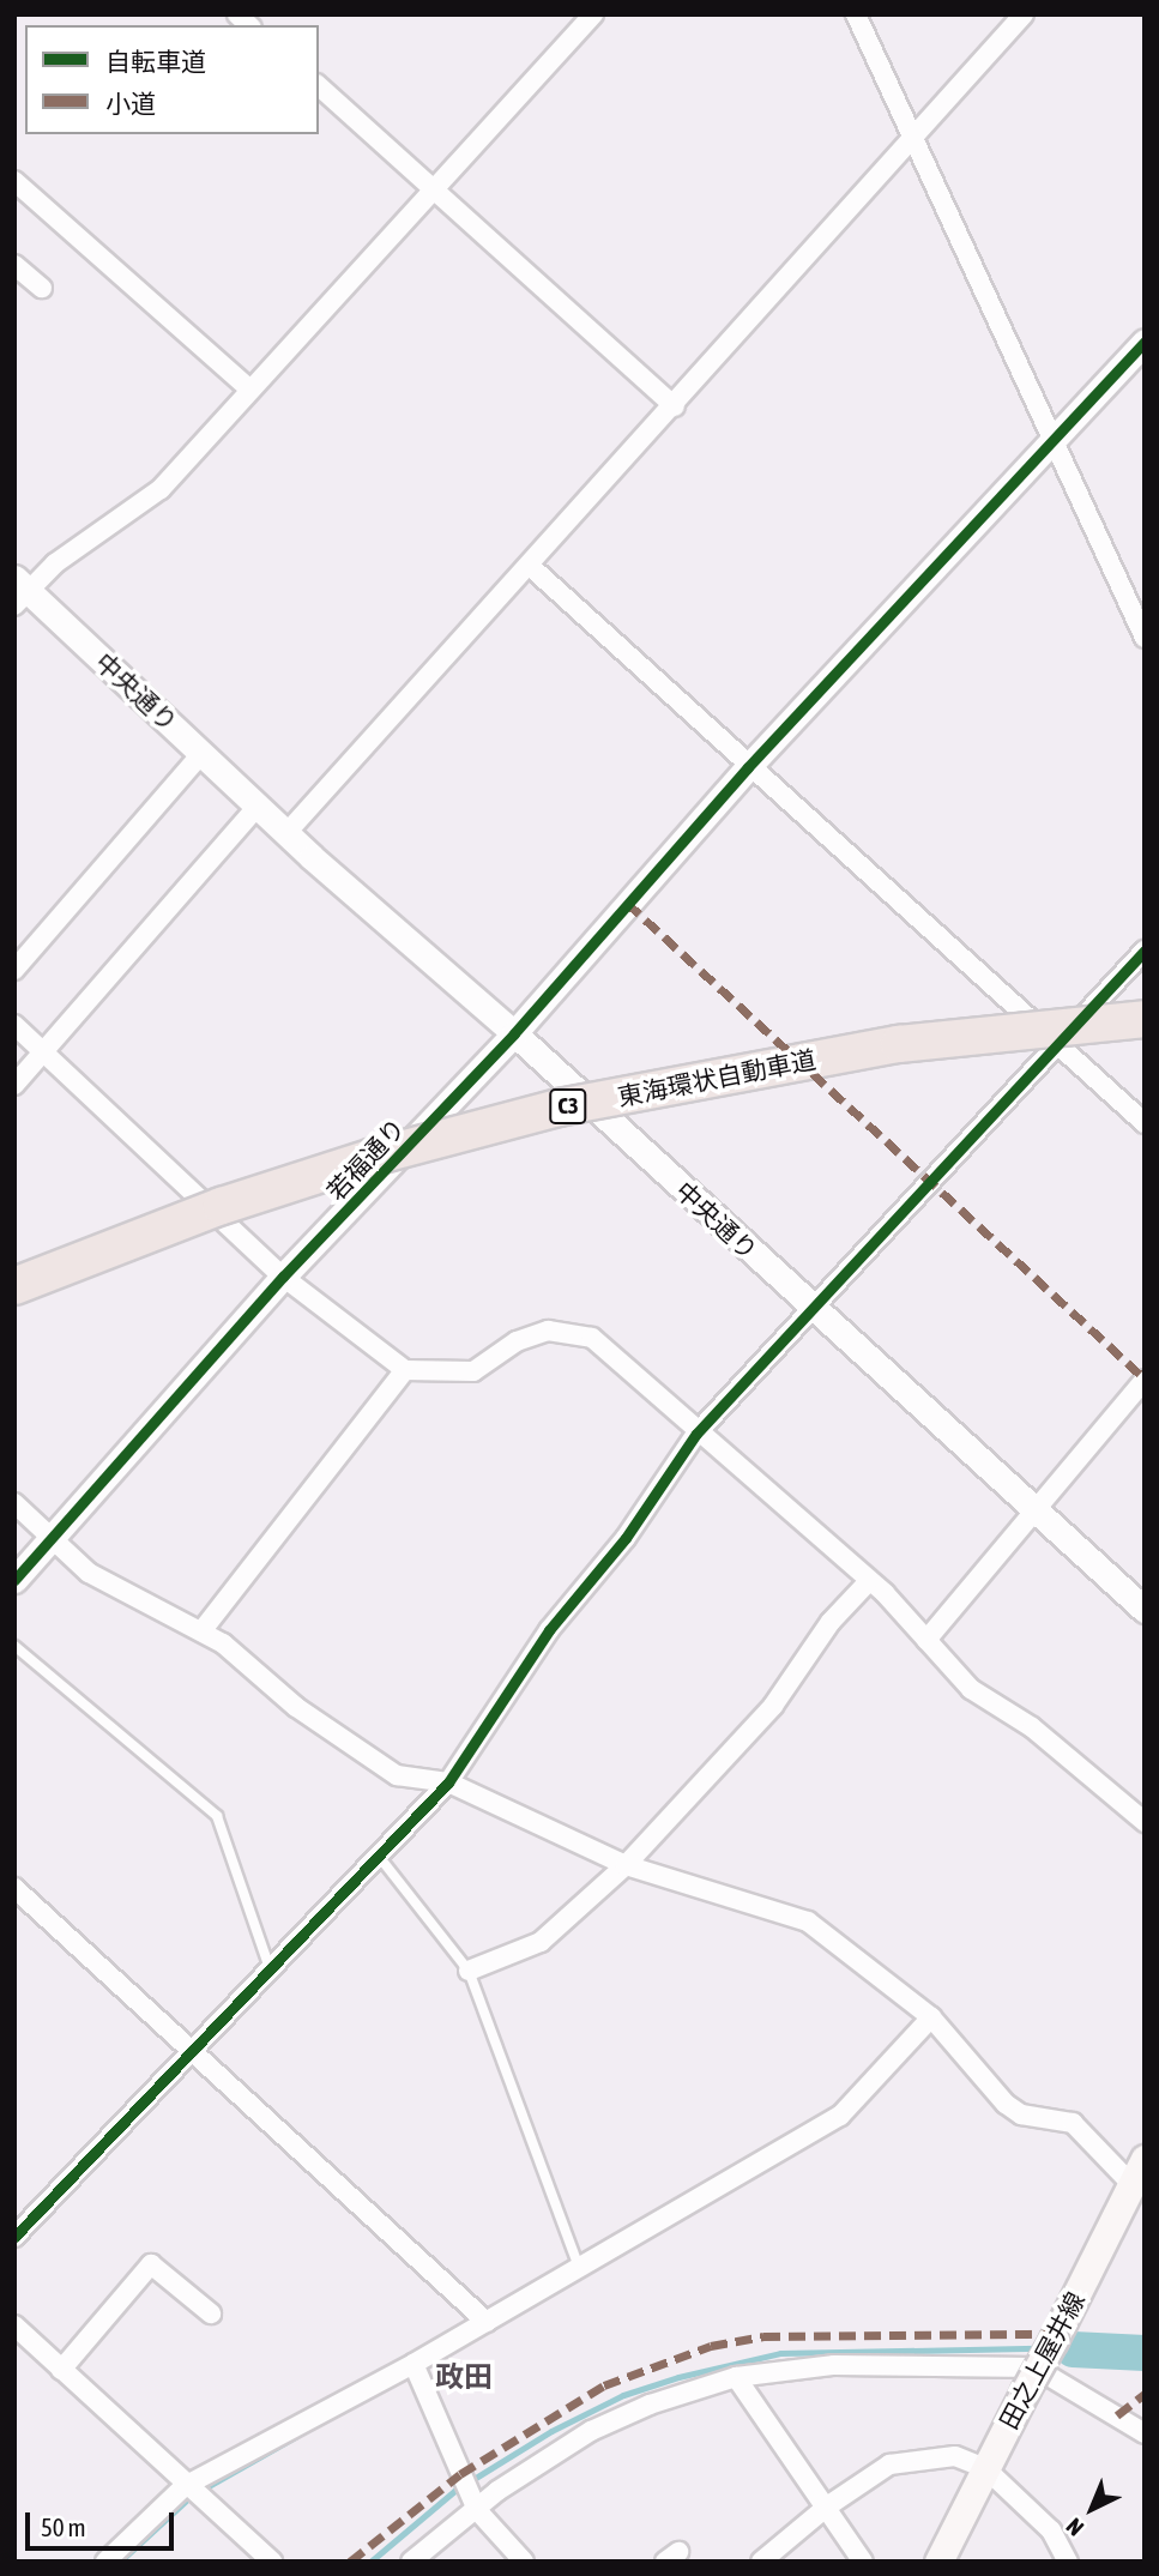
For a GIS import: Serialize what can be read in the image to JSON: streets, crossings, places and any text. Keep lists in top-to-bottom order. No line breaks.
{"streets":{"highway":["東海環状自動車道","C3"],"main road":["田之上屋井線"],"street":["中央通り","若福通り"]},"crossings":[["中央通り","若福通り"]],"districts":["政田"],"legend":["自転車道","小道"],"scale_bar":"50 m","north":"bottom left"}
